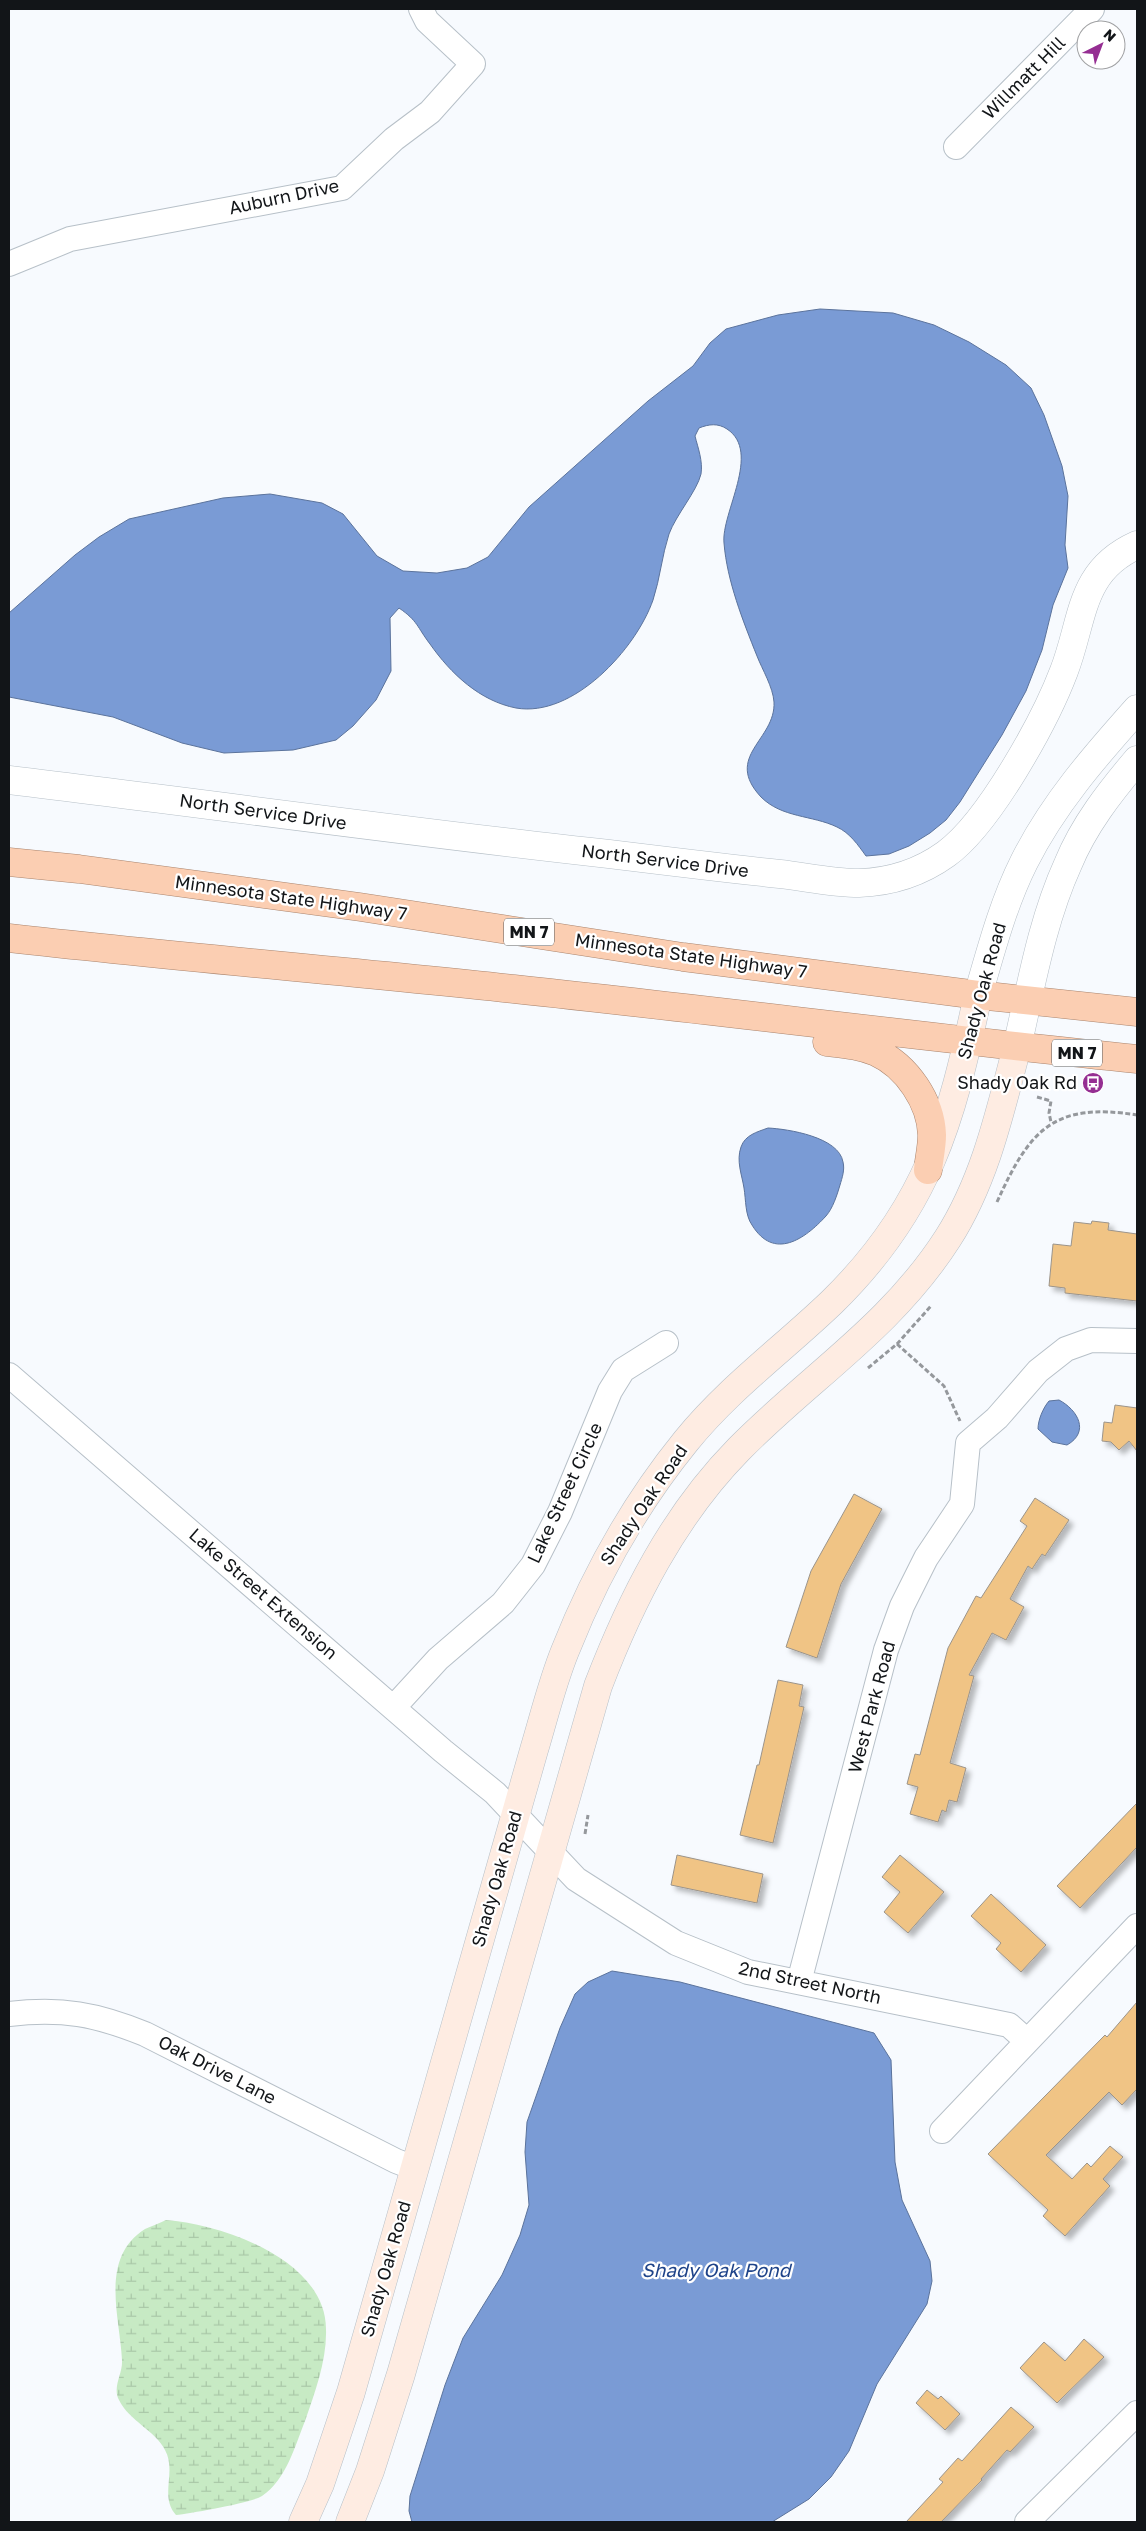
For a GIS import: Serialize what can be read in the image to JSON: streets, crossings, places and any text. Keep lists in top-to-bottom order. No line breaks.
{"streets":{"highway":["Minnesota State Highway 7","MN 7"],"main road":["Shady Oak Road"],"street":["Willmatt Hill","Auburn Drive","North Service Drive","Lake Street Circle","Lake Street Extension","West Park Road","2nd Street North","Oak Drive Lane"]},"crossings":[["Minnesota State Highway 7","Shady Oak Road"],["MN 7","Shady Oak Road"],["Shady Oak Road","Lake Street Extension"],["Shady Oak Road","2nd Street North"],["Shady Oak Road","Oak Drive Lane"],["Lake Street Circle","Lake Street Extension"],["Lake Street Extension","2nd Street North"],["West Park Road","2nd Street North"]],"water":["Shady Oak Pond"],"places":{"bus stop":["Shady Oak Rd"]},"north":"top right"}
